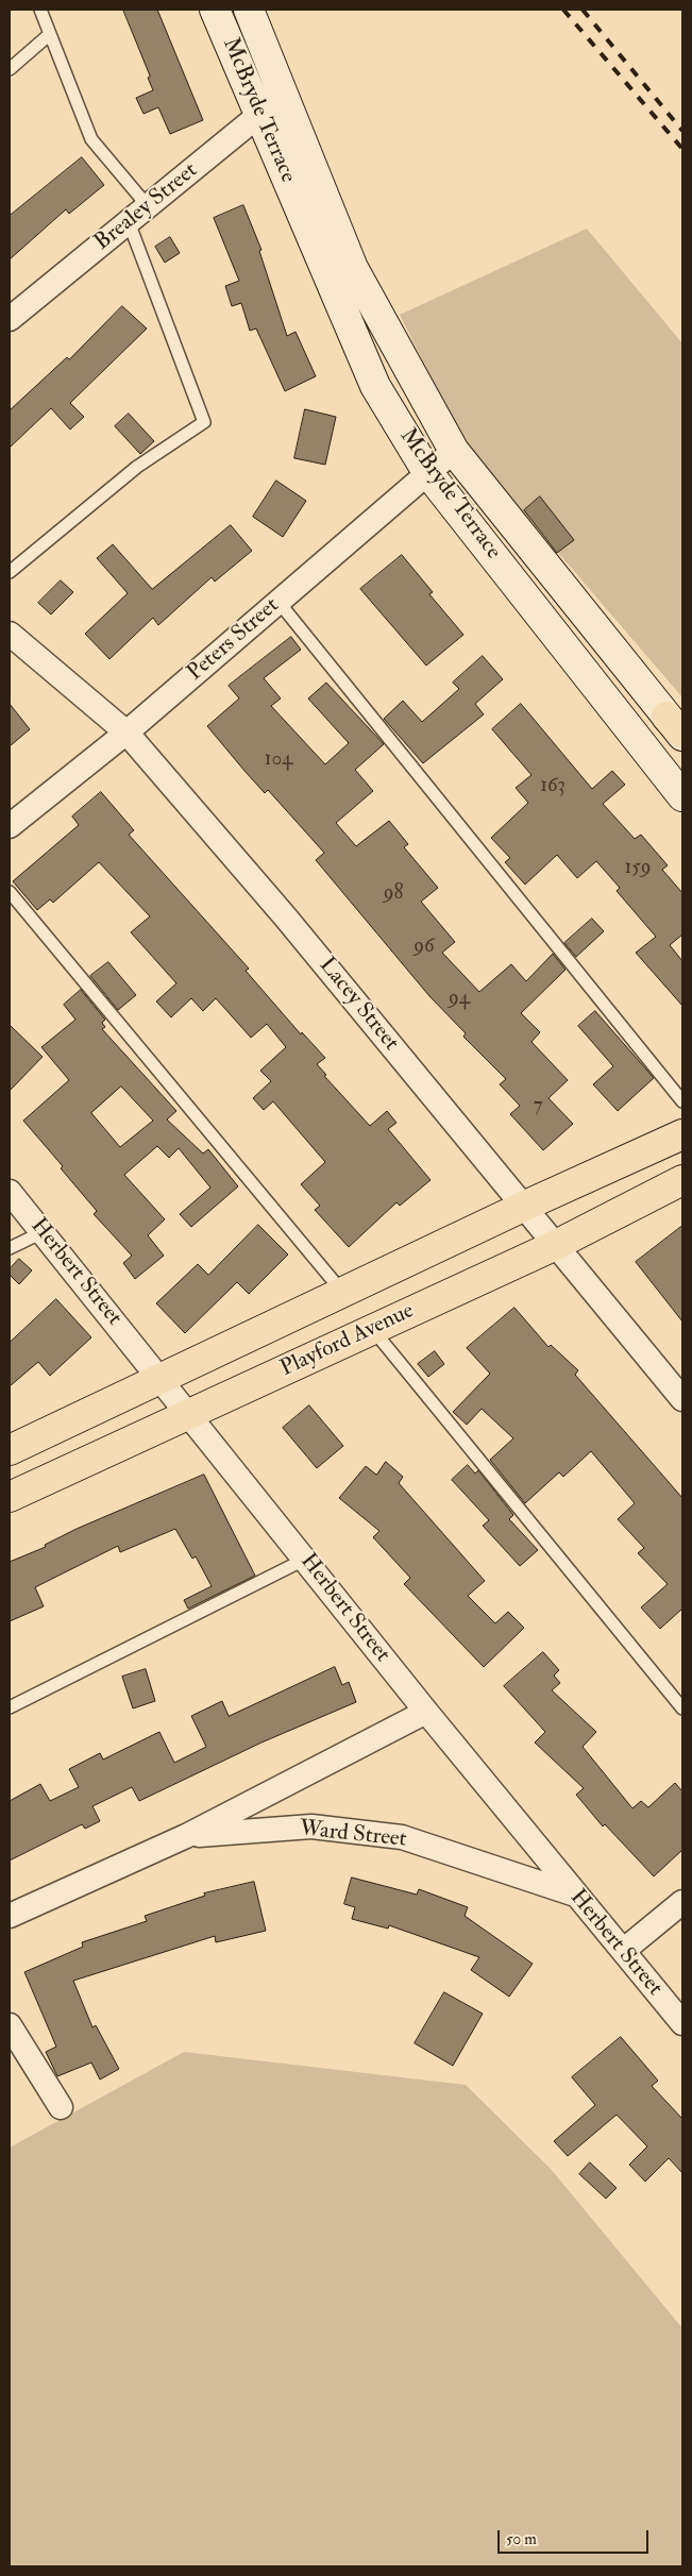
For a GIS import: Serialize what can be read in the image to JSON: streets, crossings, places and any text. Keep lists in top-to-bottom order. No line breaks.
{"streets":{"highway":["Playford Avenue"],"main road":["McBryde Terrace"],"street":["Brealey Street","Peters Street","Lacey Street","Herbert Street","Ward Street"]},"crossings":[["McBryde Terrace","Brealey Street"],["McBryde Terrace","Peters Street"],["Peters Street","Lacey Street"],["Lacey Street","Playford Avenue"],["Herbert Street","Playford Avenue"],["Herbert Street","Ward Street"]],"house_numbers":["104","163","159","98","96","94","7"],"scale_bar":"50 m"}
